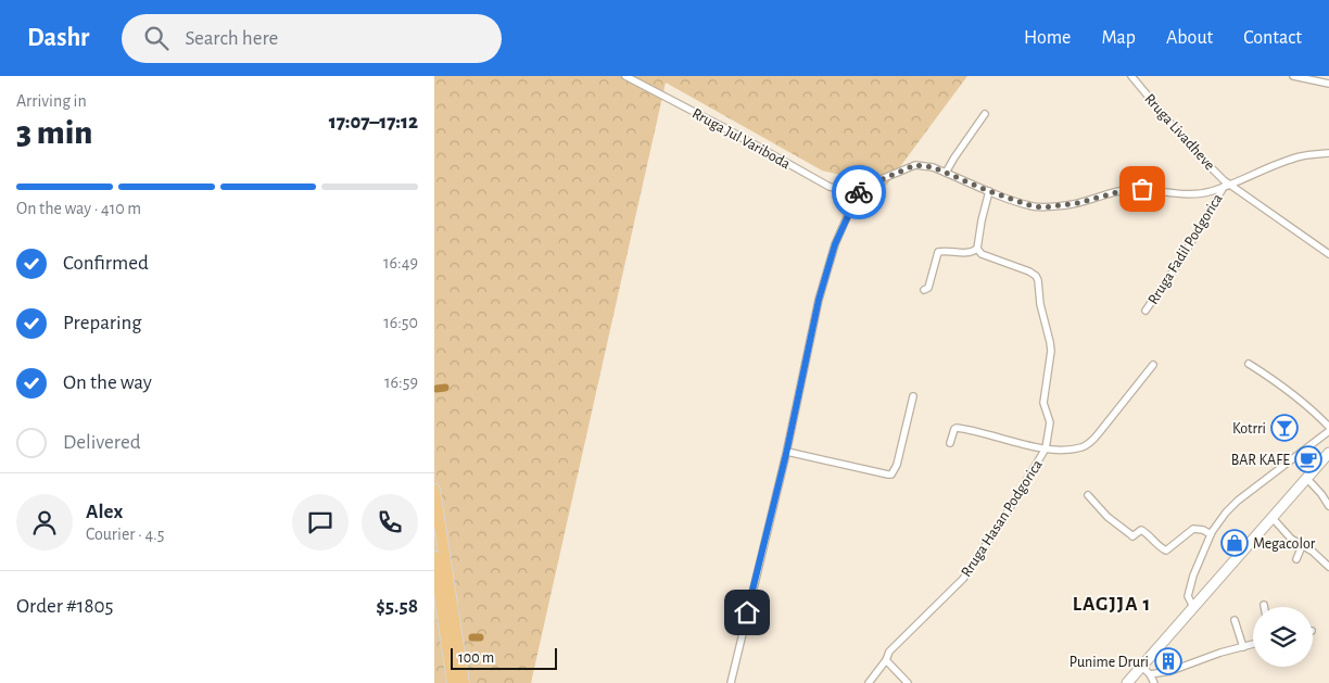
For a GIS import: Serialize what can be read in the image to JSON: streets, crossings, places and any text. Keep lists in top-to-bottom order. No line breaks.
{"streets":{"street":["Rruga Livadheve","Rruga Jul Variboda","Rruga Fadil Podgorica","Rruga Hasan Podgorica"]},"crossings":[["Rruga Livadheve","Rruga Fadil Podgorica"]],"districts":["LAGJJA 1"],"places":{"bar":["Kotrri"],"cafe":["BAR KAFE"],"shop":["Megacolor"],"building":["Punime Druri"]},"scale_bar":"100 m","page":{"header":"Dashr","search":"Search here","nav":["Home","Map","About","Contact"],"heading":["3 min","Arriving in","17:07–17:12"],"panel":["Alex","Courier · 4.5","Order #1805","$5.58"],"bar":"On the way · 410 m","list":[["Confirmed","16:49"],["Preparing","16:50"],["On the way","16:59"],"Delivered"],"scale":"100 m"}}
